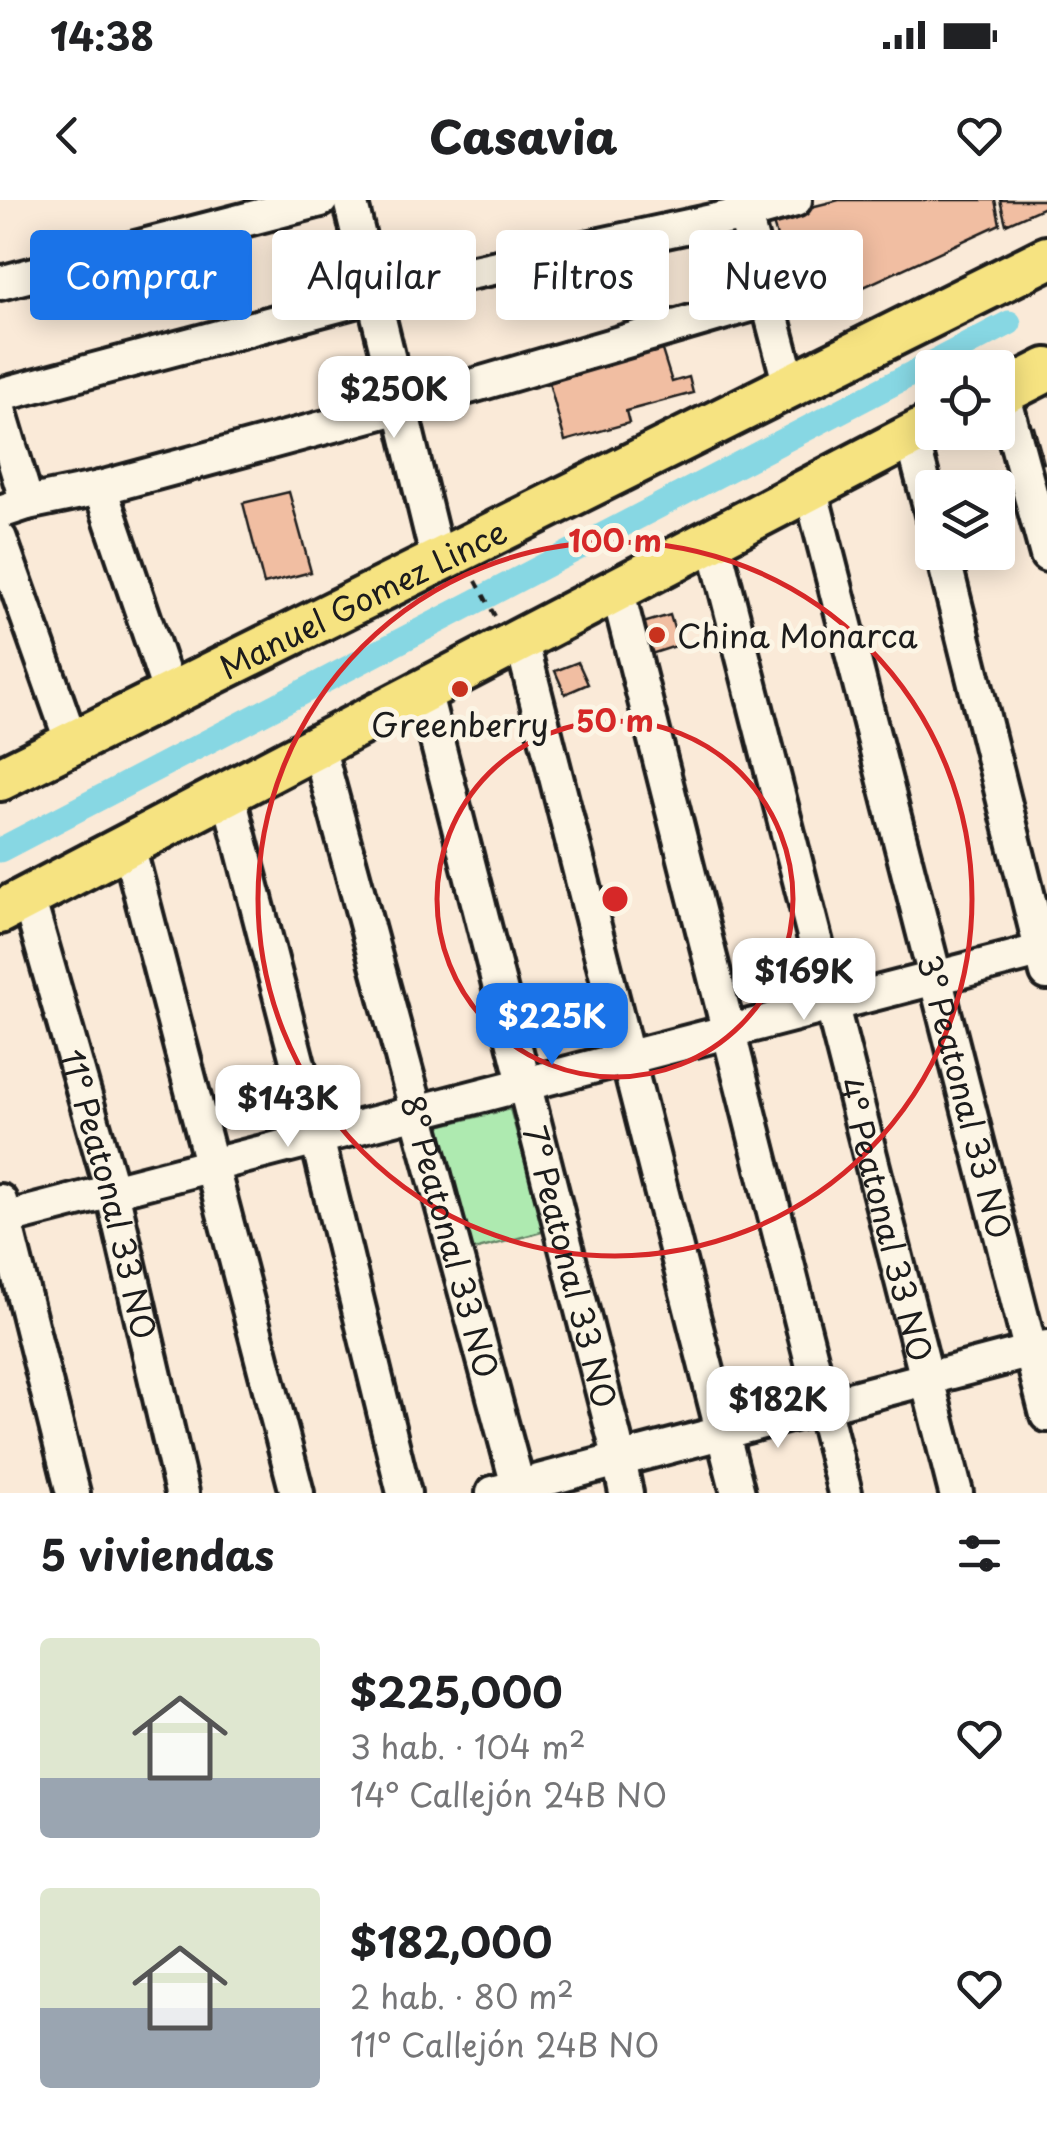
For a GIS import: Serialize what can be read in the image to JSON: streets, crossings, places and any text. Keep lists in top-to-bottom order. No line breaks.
{"streets":{"main road":["Manuel Gomez Lince"],"street":["3° Peatonal 33 NO","11° Peatonal 33 NO","4° Peatonal 33 NO","8° Peatonal 33 NO","7° Peatonal 33 NO"]},"places":["China Monarca","Greenberry"],"page":{"status":"14:38","header":"Casavia","chip":["Comprar","Alquilar","Filtros","Nuevo"],"price":["$250K","$169K","$225K","$143K","$182K"],"heading":"5 viviendas","list":[{"name":"$225,000","note":"3 hab. · 104 m² · 14° Callejón 24B NO"},{"name":"$182,000","note":"2 hab. · 80 m² · 11° Callejón 24B NO"}]},"rings":["100 m","50 m"]}
